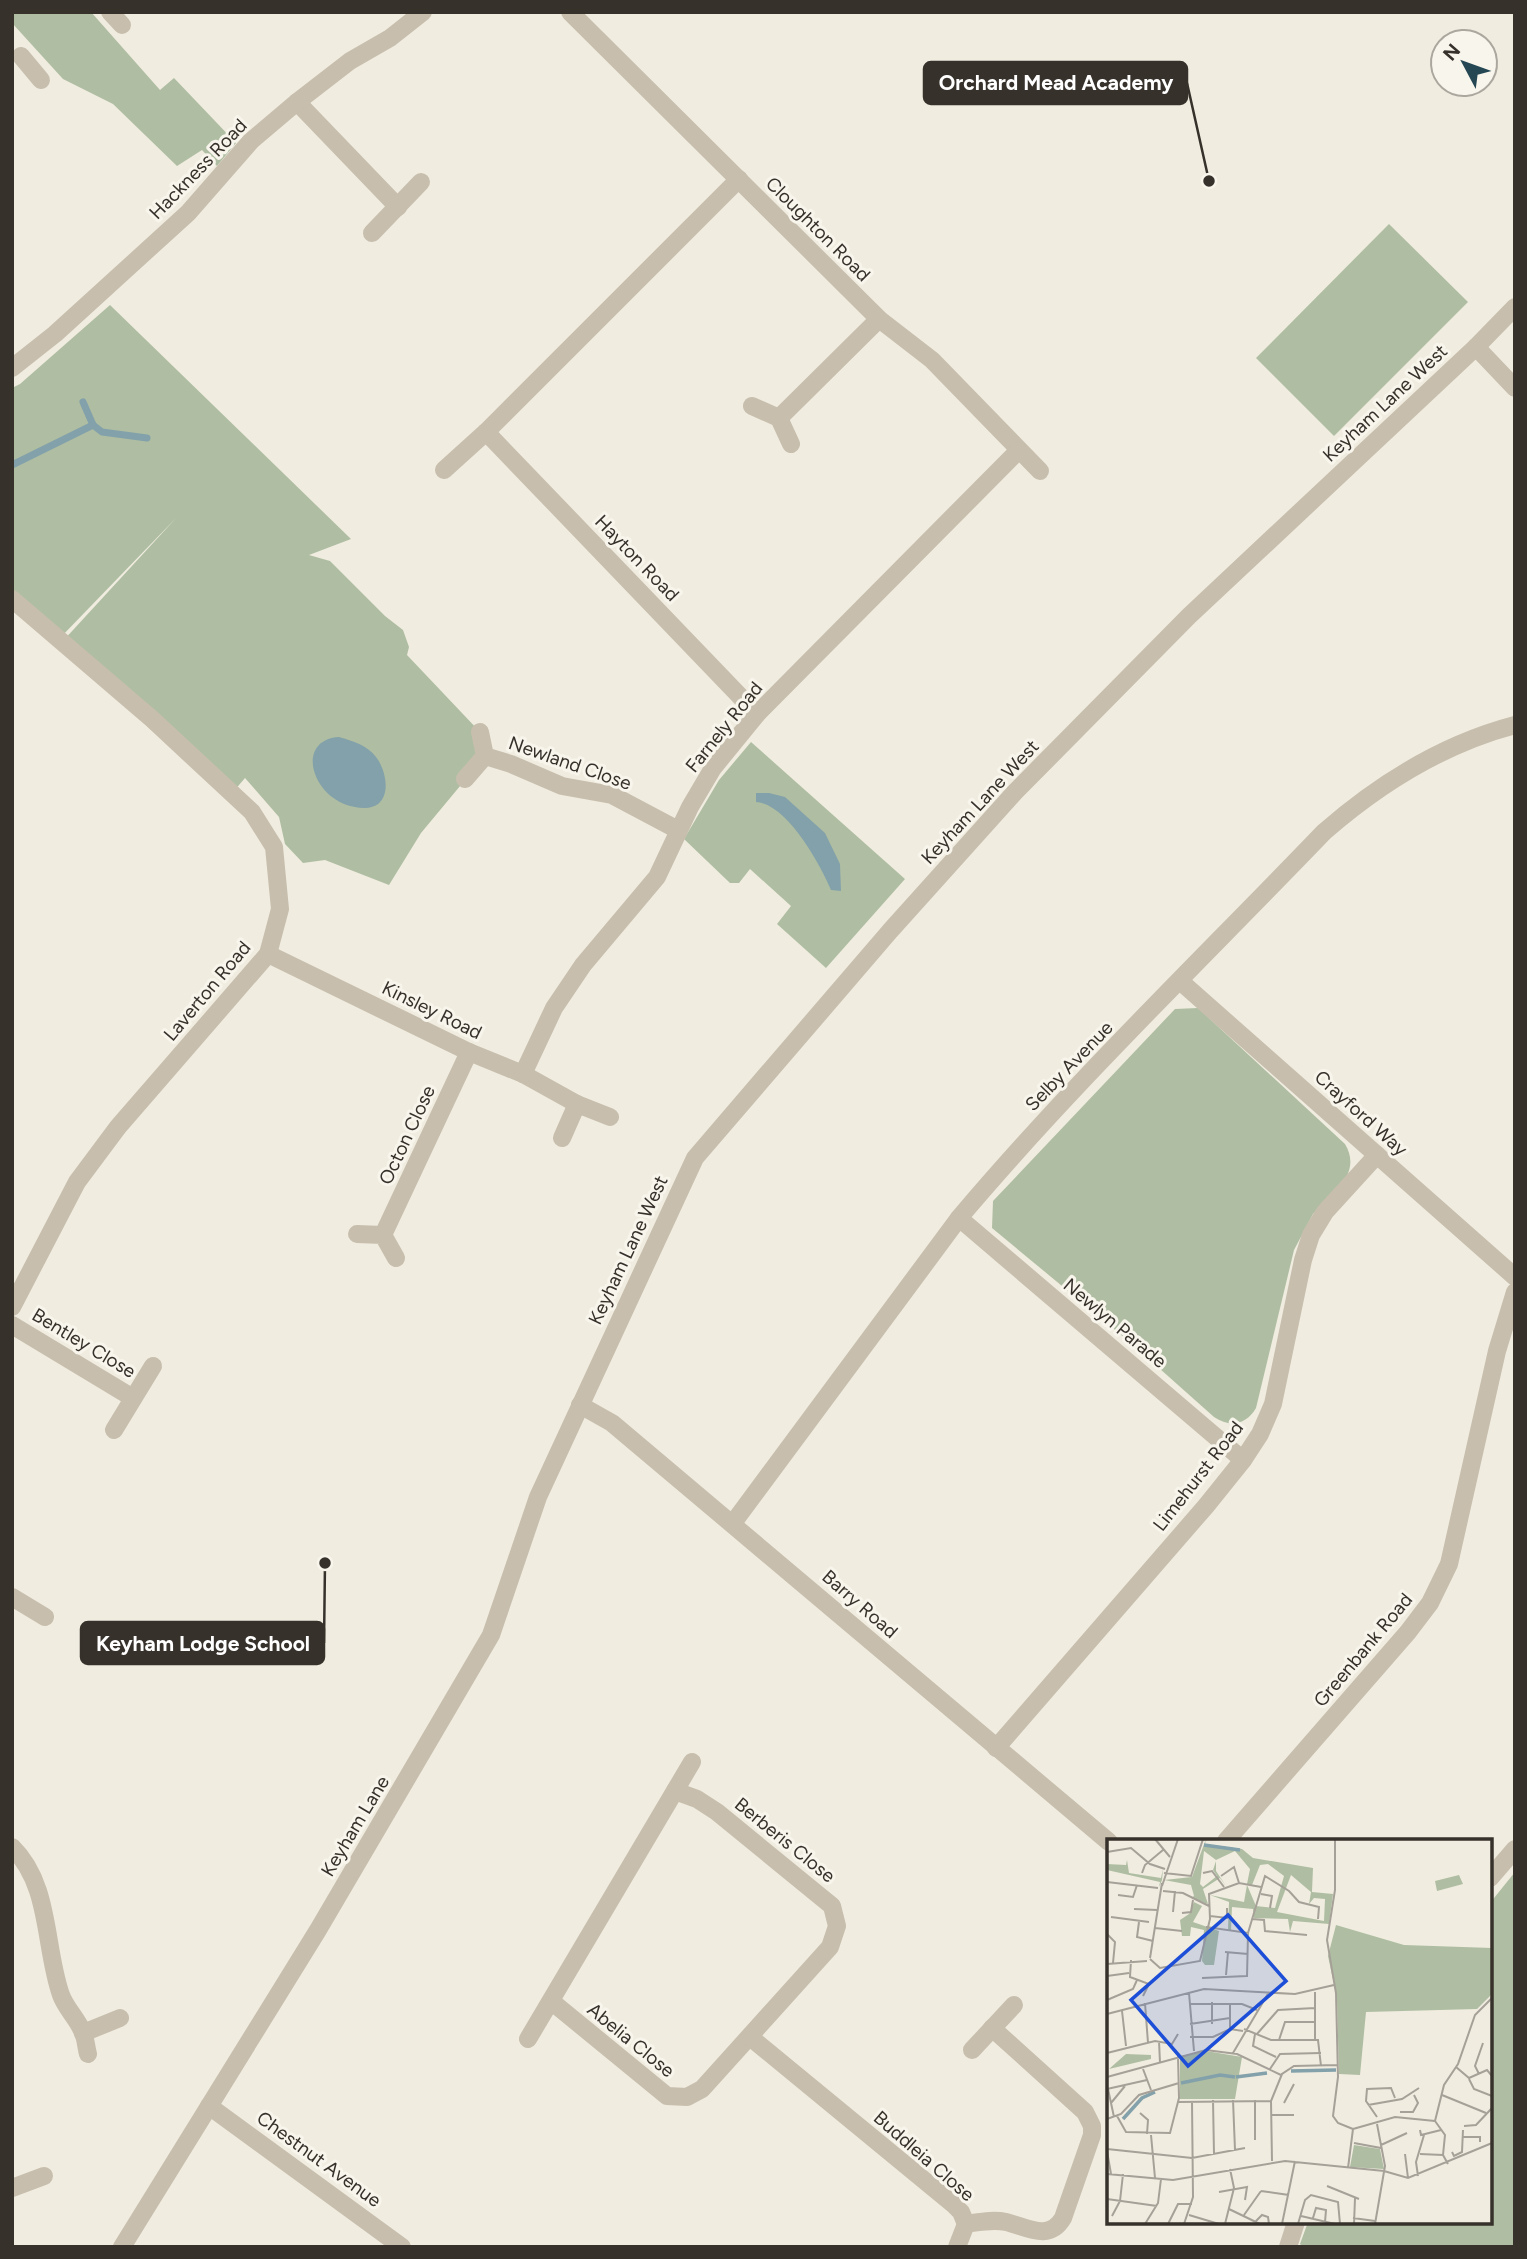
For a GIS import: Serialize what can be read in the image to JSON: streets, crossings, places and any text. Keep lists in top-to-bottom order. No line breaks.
{"streets":{"street":["Hackness Road","Cloughton Road","Keyham Lane West","Hayton Road","Farnely Road","Newland Close","Laverton Road","Kinsley Road","Selby Avenue","Crayford Way","Octon Close","Newlyn Parade","Bentley Close","Limehurst Road","Barry Road","Greenbank Road","Keyham Lane","Berberis Close","Abelia Close","Buddleia Close","Chestnut Avenue"]},"crossings":[["Cloughton Road","Farnely Road"],["Keyham Lane West","Barry Road"],["Keyham Lane West","Keyham Lane"],["Hayton Road","Farnely Road"],["Farnely Road","Newland Close"],["Farnely Road","Kinsley Road"],["Laverton Road","Kinsley Road"],["Kinsley Road","Octon Close"],["Selby Avenue","Crayford Way"],["Selby Avenue","Newlyn Parade"],["Selby Avenue","Barry Road"],["Crayford Way","Limehurst Road"],["Newlyn Parade","Limehurst Road"],["Limehurst Road","Barry Road"],["Barry Road","Keyham Lane"],["Keyham Lane","Chestnut Avenue"],["Berberis Close","Abelia Close"],["Berberis Close","Buddleia Close"],["Abelia Close","Buddleia Close"]],"places":["Orchard Mead Academy","Keyham Lodge School"],"north":"top left"}
